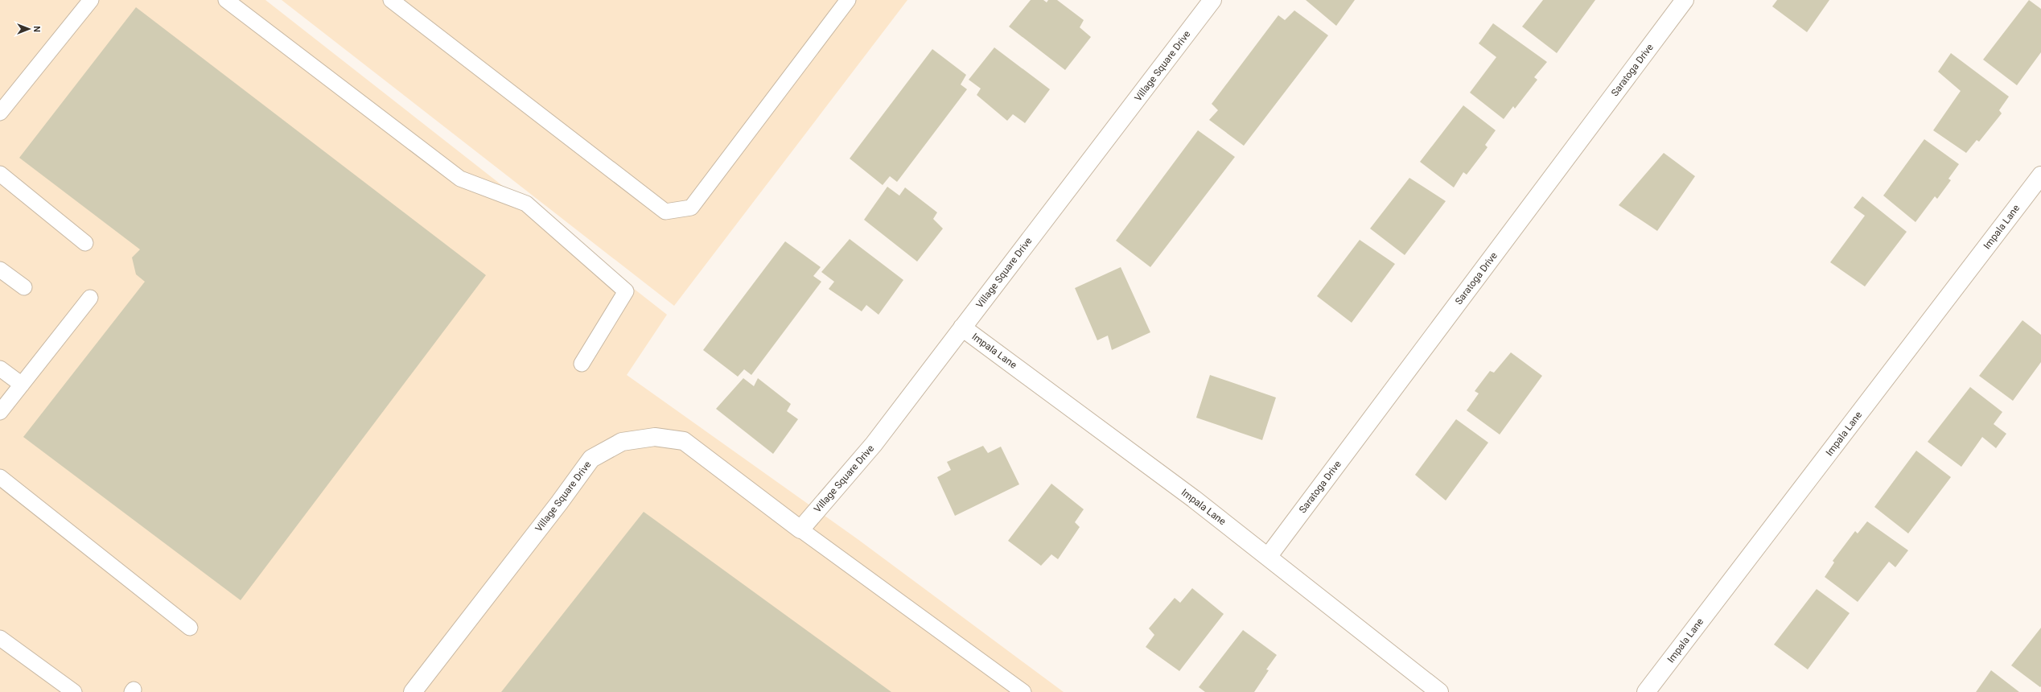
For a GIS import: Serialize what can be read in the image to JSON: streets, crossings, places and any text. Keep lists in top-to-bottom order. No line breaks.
{"streets":{"street":["Village Square Drive","Saratoga Drive","Impala Lane"]},"crossings":[["Village Square Drive","Impala Lane"],["Saratoga Drive","Impala Lane"]],"north":"right"}
